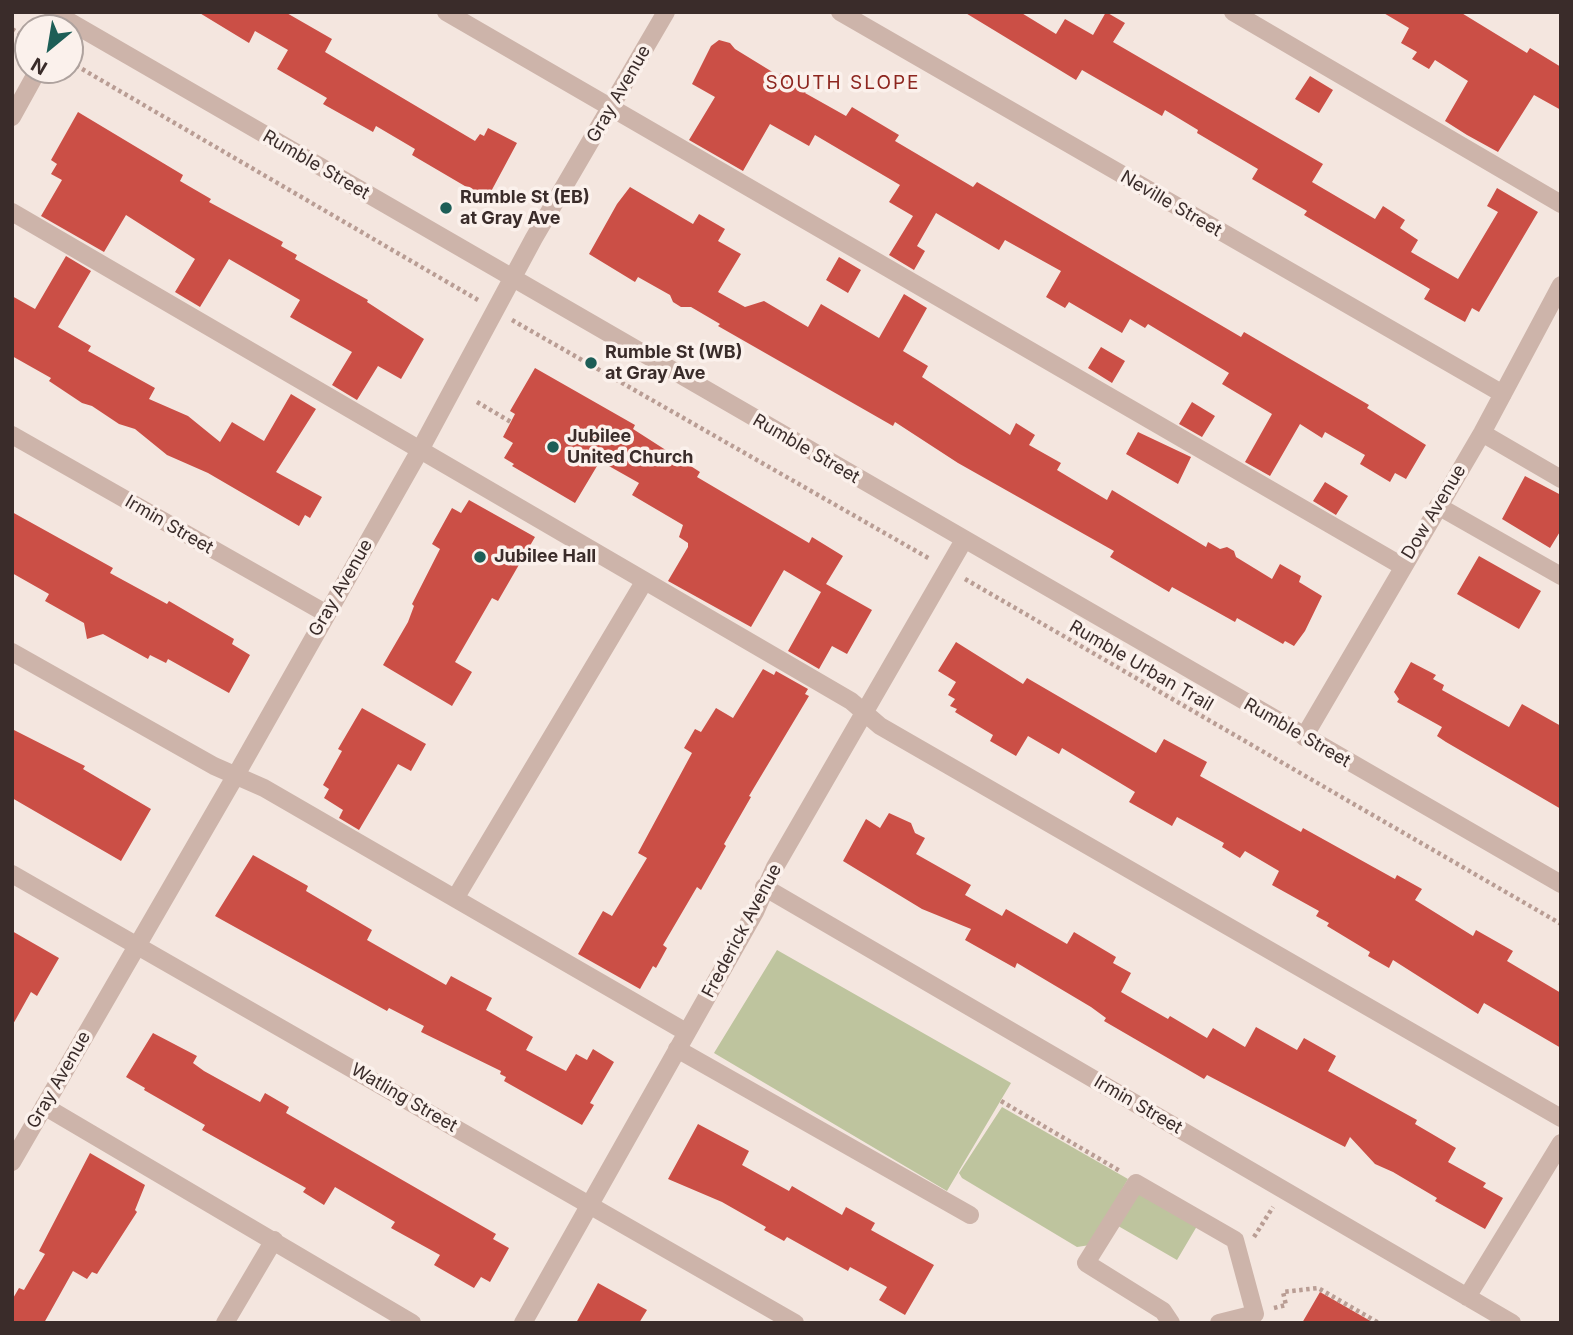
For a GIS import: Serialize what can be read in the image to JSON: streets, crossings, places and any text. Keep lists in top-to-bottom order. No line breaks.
{"streets":{"street":["Gray Avenue","Rumble Street","Neville Street","Dow Avenue","Irmin Street","Frederick Avenue","Watling Street"],"path":["Rumble Urban Trail"]},"crossings":[["Gray Avenue","Rumble Street"],["Gray Avenue","Irmin Street"],["Gray Avenue","Watling Street"],["Rumble Street","Dow Avenue"],["Rumble Street","Frederick Avenue"],["Neville Street","Dow Avenue"],["Irmin Street","Frederick Avenue"],["Frederick Avenue","Watling Street"]],"districts":["SOUTH SLOPE"],"places":["Rumble St (EB) at Gray Ave","Rumble St (WB) at Gray Ave","Jubilee United Church","Jubilee Hall"],"north":"bottom left"}
